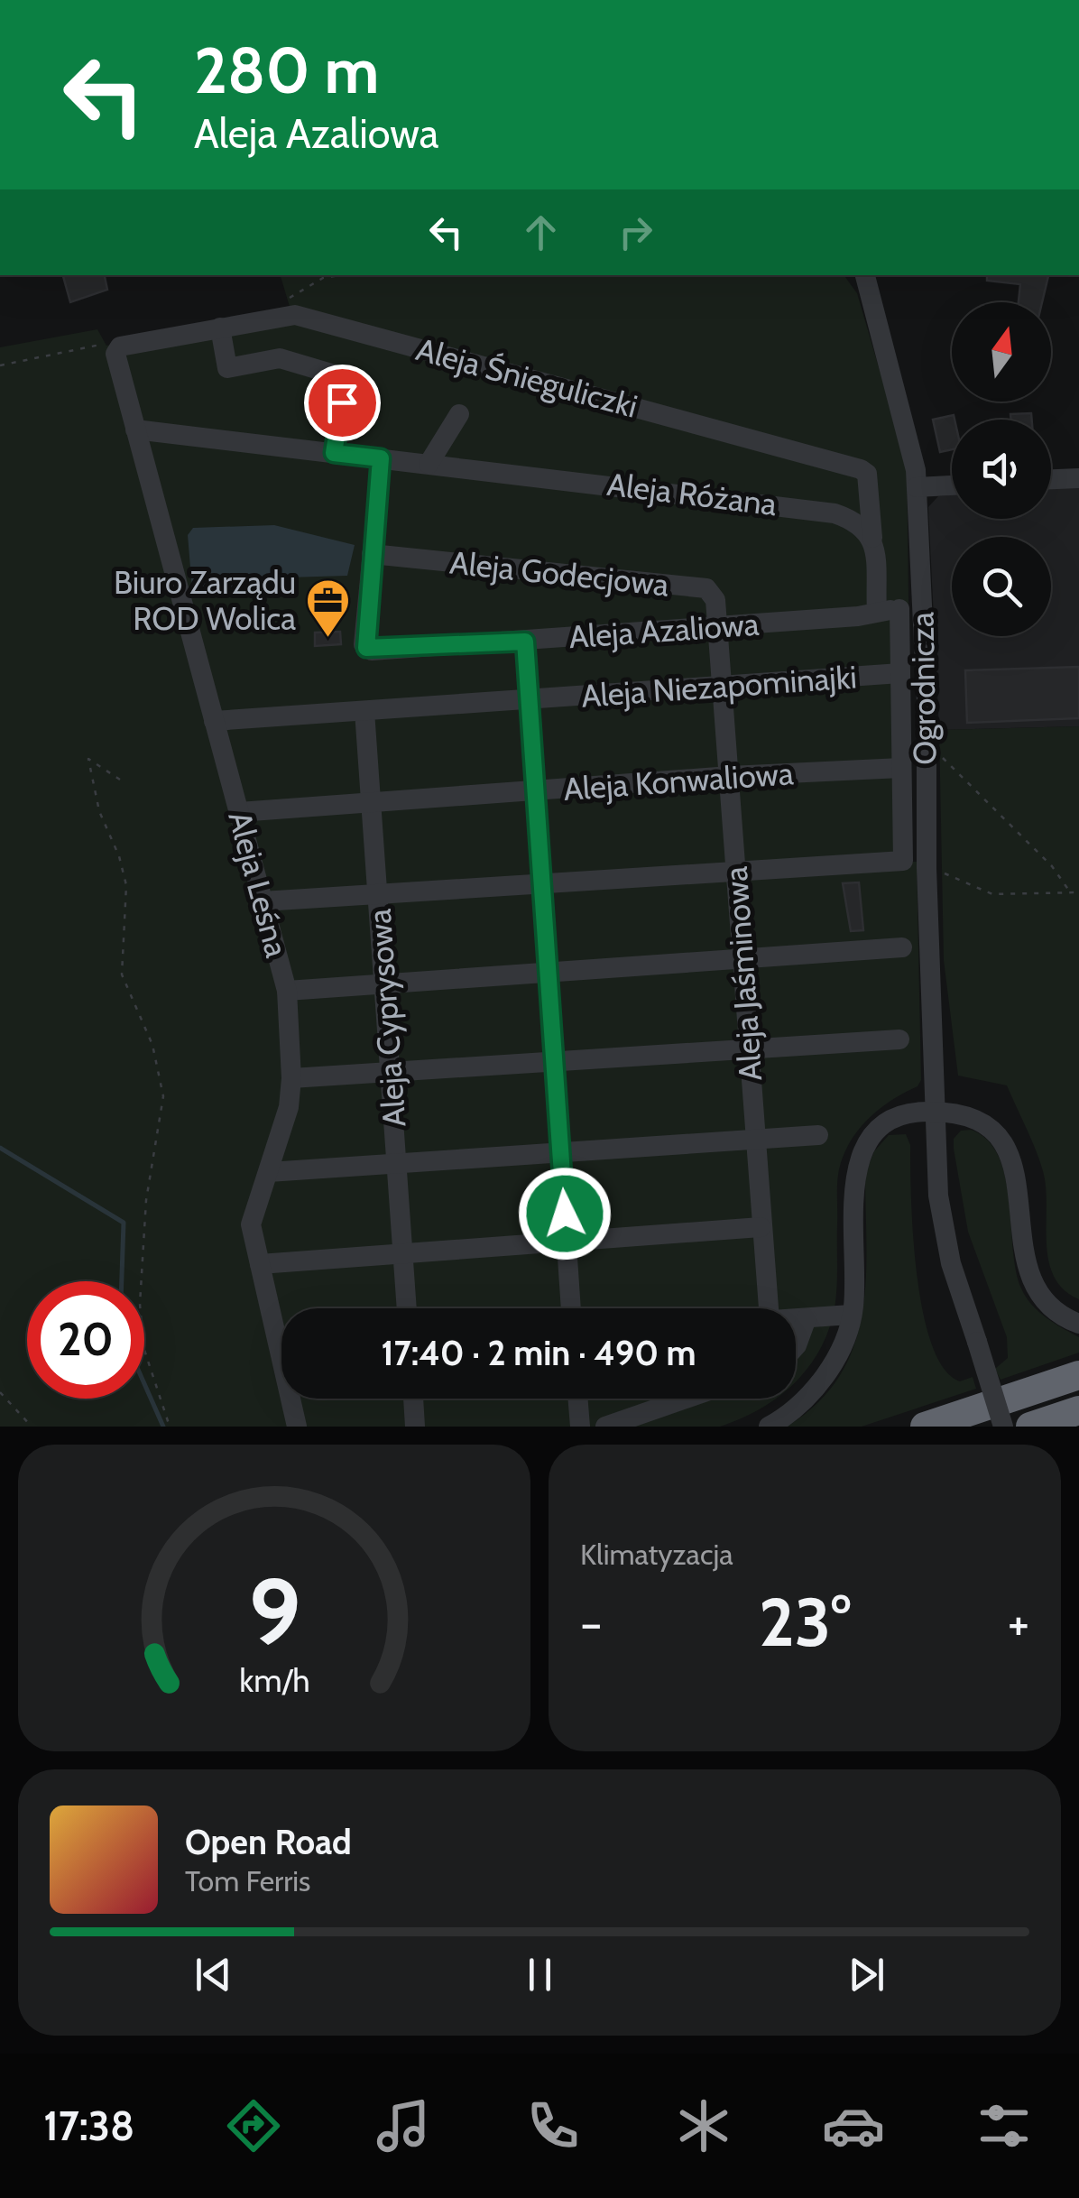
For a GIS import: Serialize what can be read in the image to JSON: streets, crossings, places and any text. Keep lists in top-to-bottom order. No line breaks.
{"streets":{"street":["Aleja Śnieguliczki","Aleja Różana","Aleja Godecjowa","Aleja Azaliowa","Aleja Niezapominajki","Ogrodnicza","Aleja Konwaliowa","Aleja Leśna","Aleja Jaśminowa","Aleja Cyprysowa"]},"crossings":[["Aleja Śnieguliczki","Aleja Różana"],["Aleja Śnieguliczki","Aleja Leśna"],["Aleja Różana","Aleja Leśna"],["Aleja Godecjowa","Aleja Azaliowa"],["Aleja Godecjowa","Aleja Jaśminowa"],["Aleja Azaliowa","Aleja Niezapominajki"],["Aleja Azaliowa","Aleja Jaśminowa"],["Aleja Niezapominajki","Aleja Leśna"],["Aleja Niezapominajki","Aleja Jaśminowa"],["Aleja Niezapominajki","Aleja Cyprysowa"],["Aleja Konwaliowa","Aleja Leśna"],["Aleja Konwaliowa","Aleja Jaśminowa"],["Aleja Konwaliowa","Aleja Cyprysowa"]],"places":{"office":["Biuro Zarządu ROD Wolica"]},"north":"top","page":{"turn":["280 m","Aleja Azaliowa"],"limit":"20","trip":"17:40 · 2 min · 490 m","tile":"Klimatyzacja","heat":["−","23°","+"],"song":["Open Road","Tom Ferris"],"tabs":"17:38","gauge":["9","km/h"]}}
